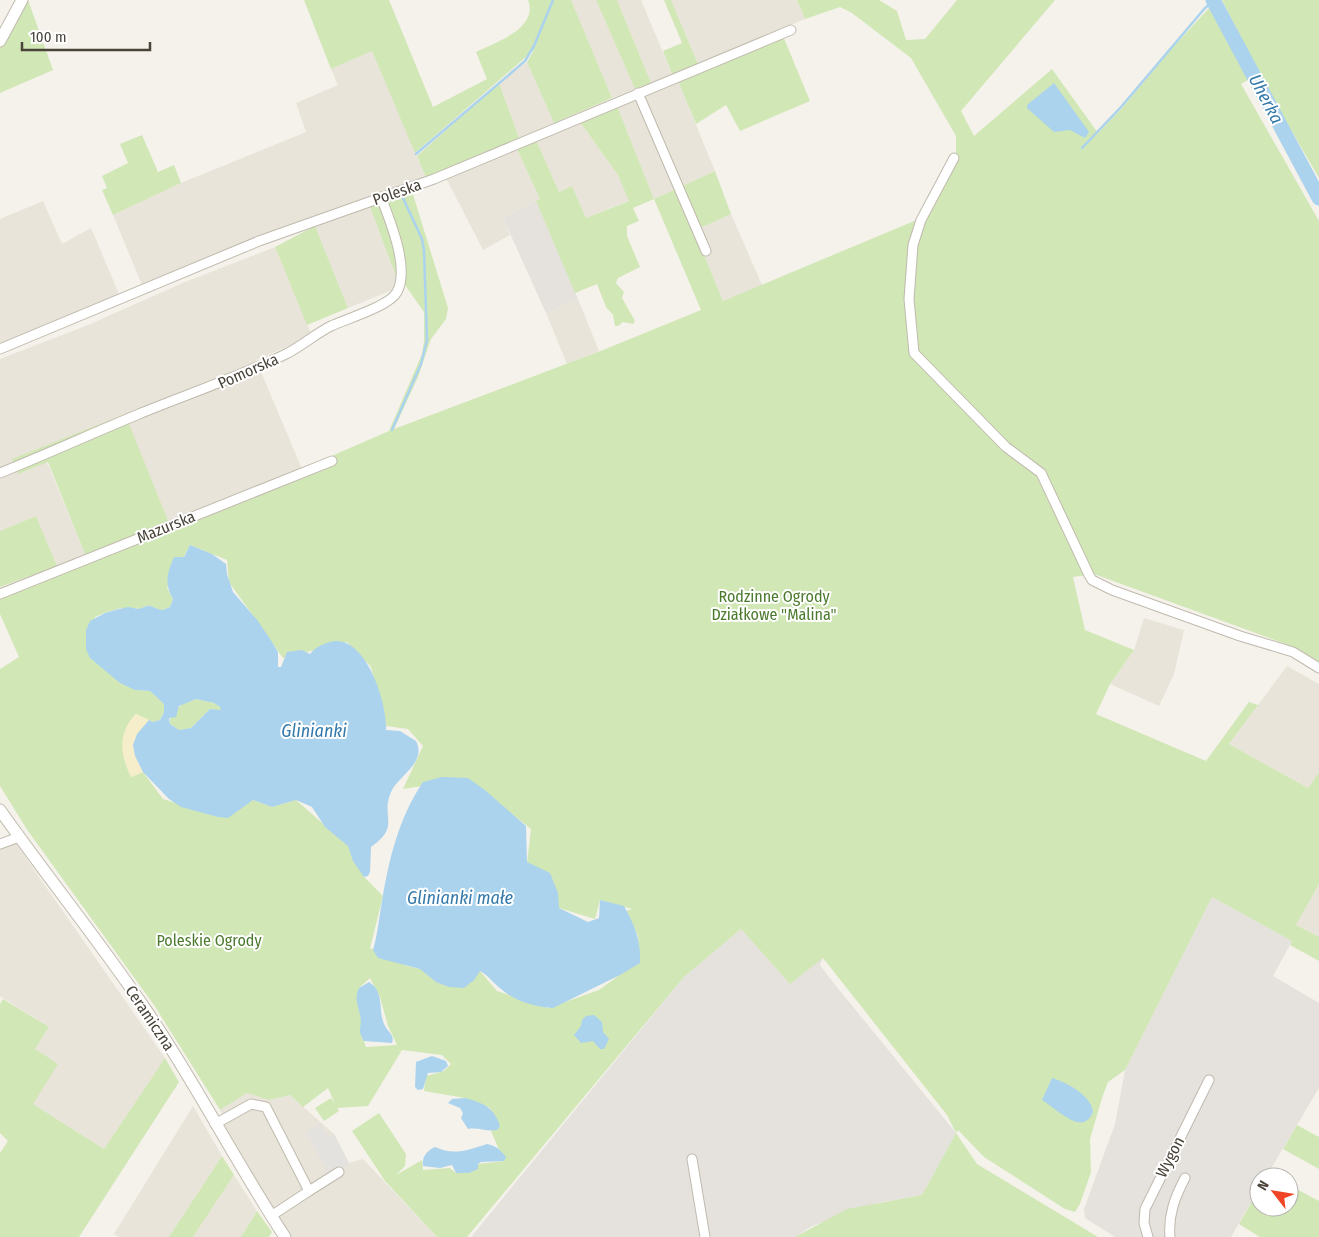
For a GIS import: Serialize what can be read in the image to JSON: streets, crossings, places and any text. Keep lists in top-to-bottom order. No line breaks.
{"streets":{"street":["Poleska","Pomorska","Mazurska","Ceramiczna","Wygon"]},"crossings":[["Poleska","Pomorska"]],"water":["Uherka","Glinianki","Glinianki małe"],"parks":["Rodzinne Ogrody Działkowe \"Malina\"","Poleskie Ogrody"],"scale_bar":"100 m","north":"top left"}
